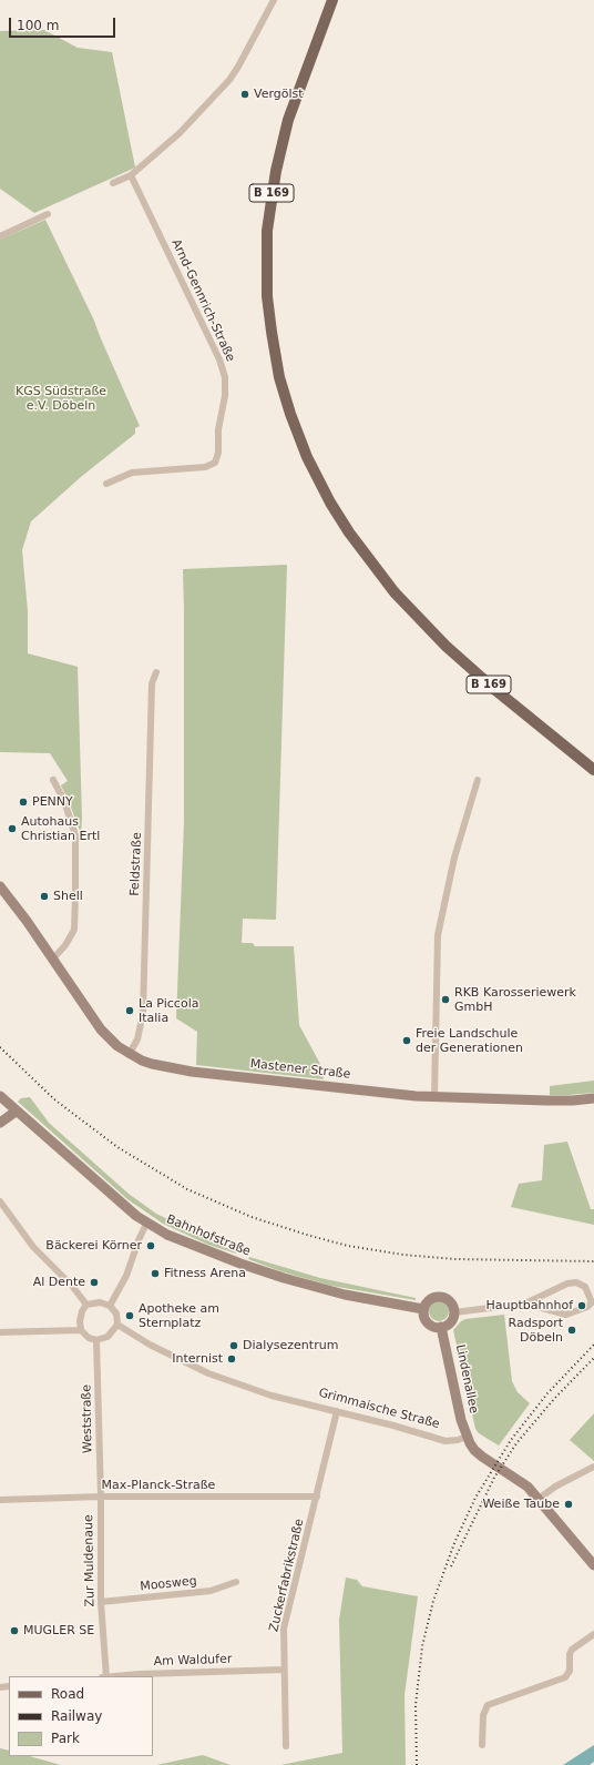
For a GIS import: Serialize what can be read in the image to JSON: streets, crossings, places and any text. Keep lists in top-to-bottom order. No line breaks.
{"streets":{"main road":["B 169","Mastener Straße","Bahnhofstraße","Lindenallee"],"street":["Arnd-Gennrich-Straße","Feldstraße","Grimmaische Straße","Weststraße","Max-Planck-Straße","Zur Muldenaue","Zuckerfabrikstraße","Moosweg","Am Waldufer"]},"crossings":[["Feldstraße","Mastener Straße"],["Bahnhofstraße","Lindenallee"],["Lindenallee","Grimmaische Straße"],["Grimmaische Straße","Weststraße"],["Grimmaische Straße","Zuckerfabrikstraße"],["Weststraße","Max-Planck-Straße"],["Weststraße","Zur Muldenaue"],["Max-Planck-Straße","Zur Muldenaue"],["Max-Planck-Straße","Zuckerfabrikstraße"],["Zur Muldenaue","Moosweg"],["Zuckerfabrikstraße","Am Waldufer"]],"parks":["KGS Südstraße e.V. Döbeln"],"places":["Vergölst","PENNY","Autohaus Christian Ertl","Shell","RKB Karosseriewerk GmbH","La Piccola Italia","Freie Landschule der Generationen","Bäckerei Körner","Fitness Arena","Al Dente","Hauptbahnhof","Apotheke am Sternplatz","Radsport Döbeln","Dialysezentrum","Internist","Weiße Taube","MUGLER SE"],"legend":["Road","Railway","Park"],"scale_bar":"100 m"}
